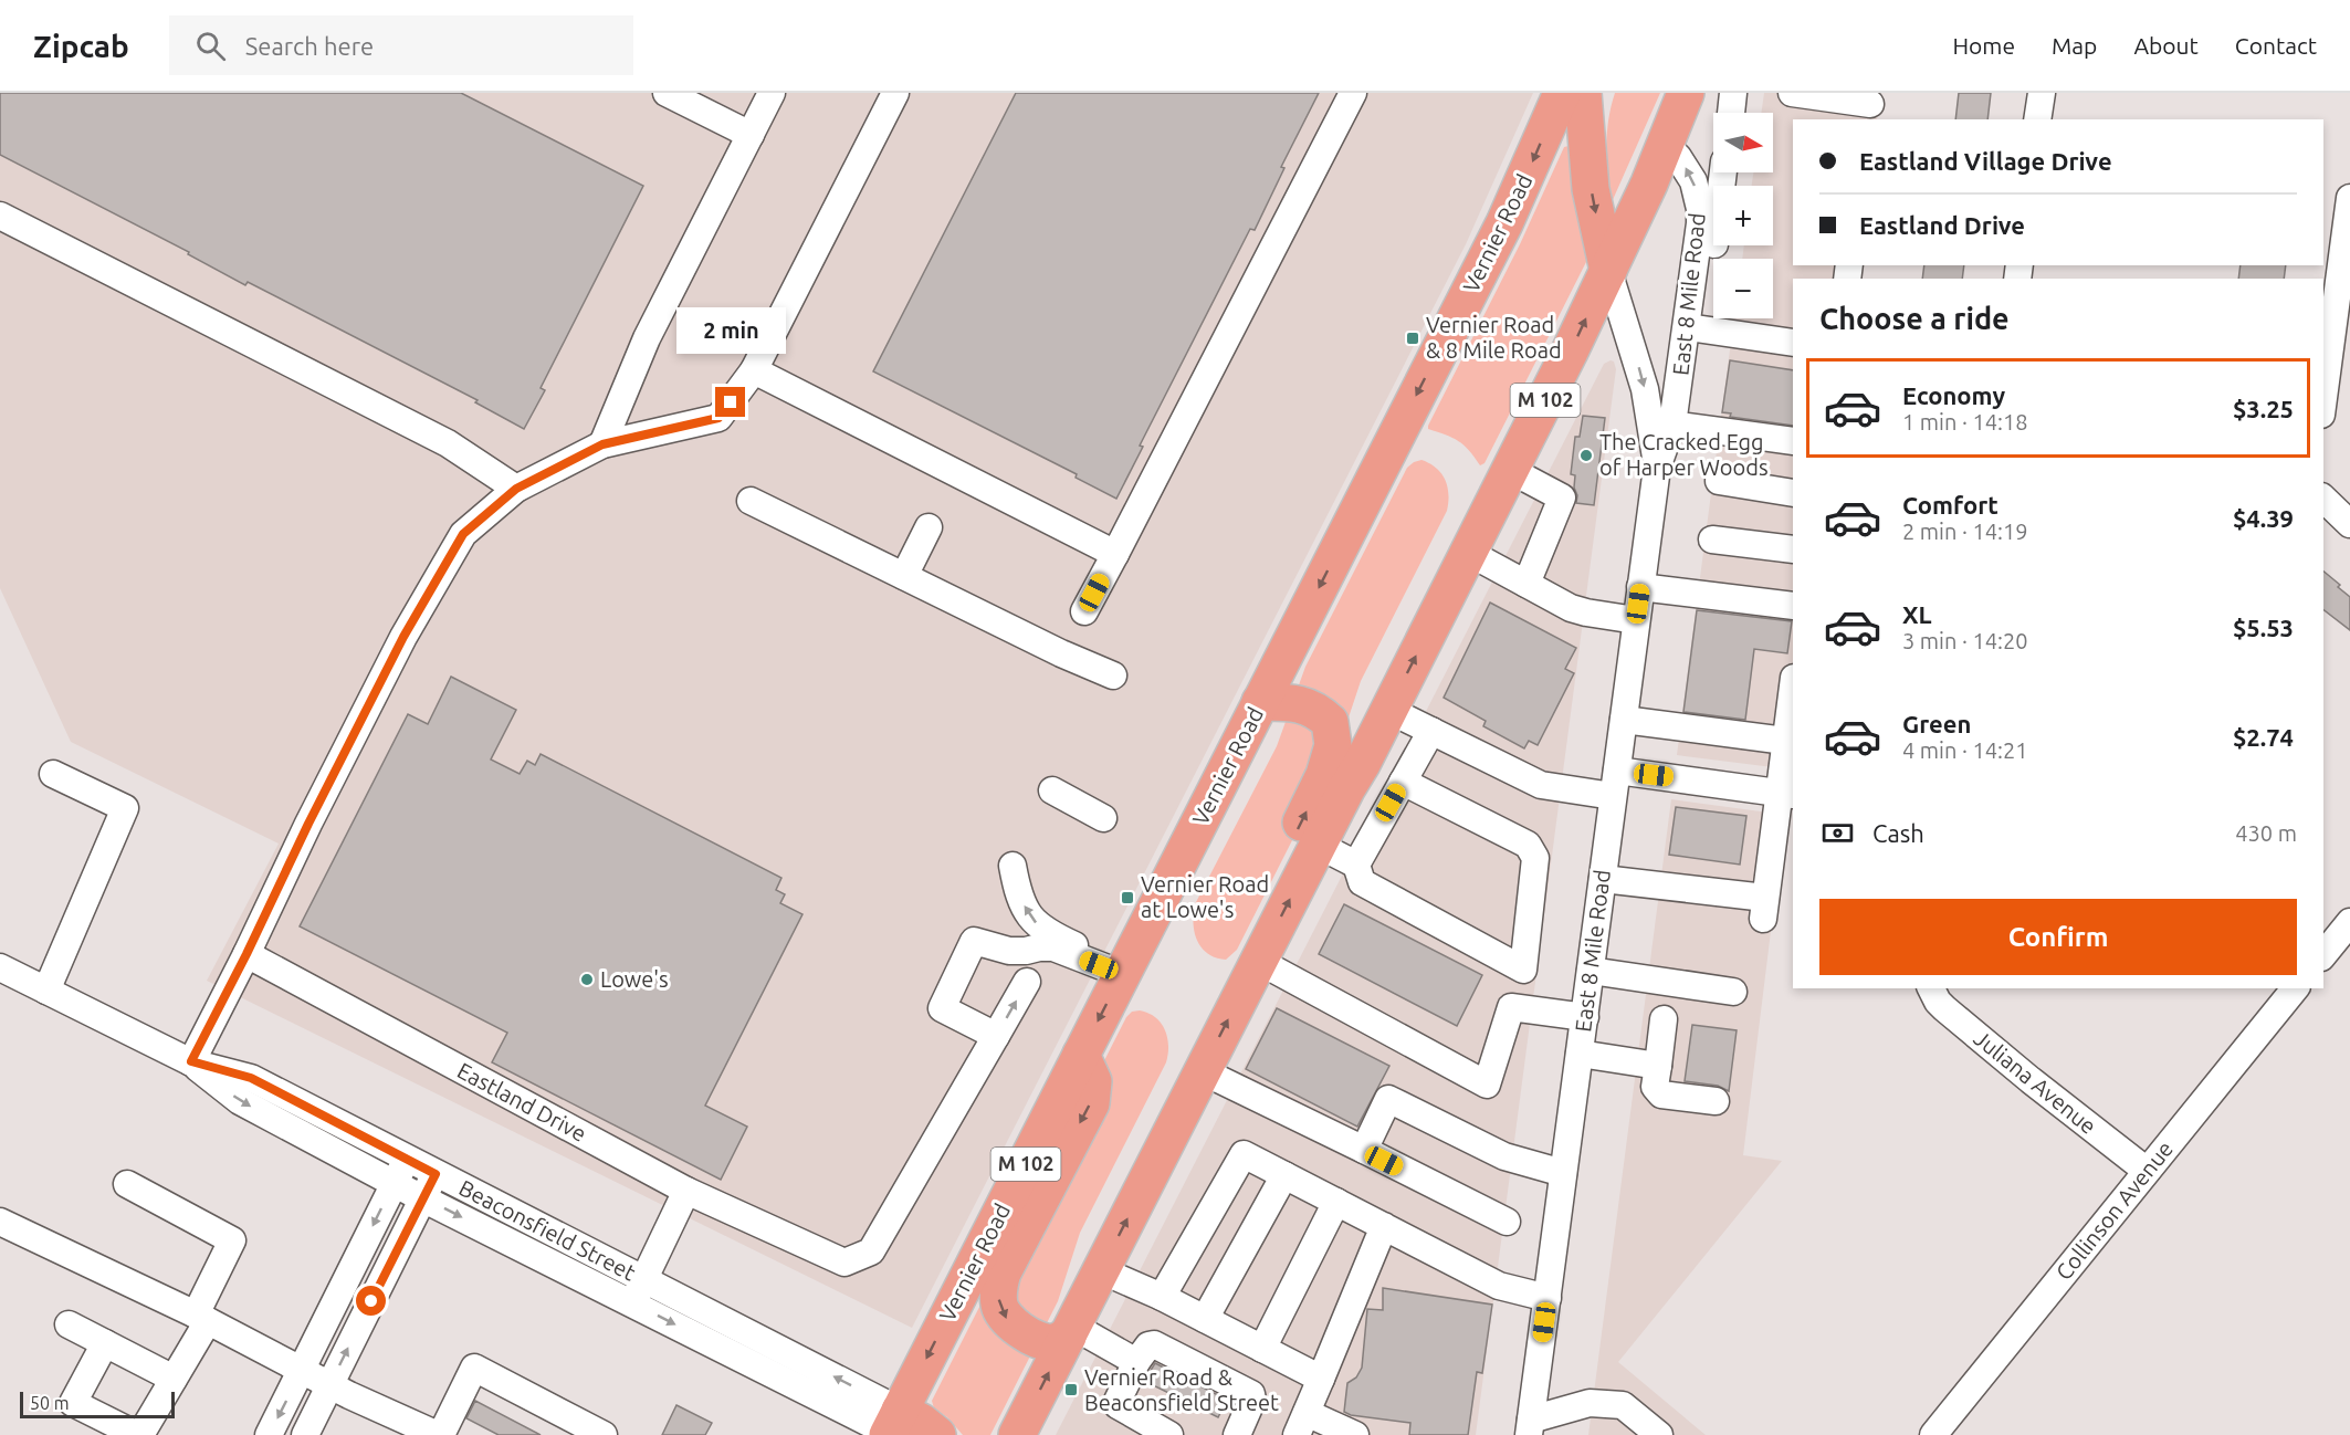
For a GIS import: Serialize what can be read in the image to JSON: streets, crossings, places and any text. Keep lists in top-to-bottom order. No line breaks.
{"streets":{"highway":["Vernier Road","M 102"],"street":["East 8 Mile Road","Juliana Avenue","Eastland Drive","Collinson Avenue","Beaconsfield Street"]},"crossings":[["Vernier Road","Beaconsfield Street"],["East 8 Mile Road","M 102"],["Juliana Avenue","Collinson Avenue"]],"places":{"transit":["Vernier Road & 8 Mile Road","Vernier Road at Lowe's","Vernier Road & Beaconsfield Street"],"other":["The Cracked Egg of Harper Woods","Lowe's"]},"scale_bar":"50 m","north":"right","page":{"header":"Zipcab","search":"Search here","nav":["Home","Map","About","Contact"],"map_buttons":["+","−"],"banner":["Eastland Village Drive","Eastland Drive"],"heading":"Choose a ride","bubble":"2 min","list":[{"name":"Economy","note":"1 min · 14:18","value":"$3.25"},{"name":"Comfort","note":"2 min · 14:19","value":"$4.39"},{"name":"XL","note":"3 min · 14:20","value":"$5.53"},{"name":"Green","note":"4 min · 14:21","value":"$2.74"}],"pay":["Cash","430 m"],"buttons":"Confirm","scale":"50 m"}}
